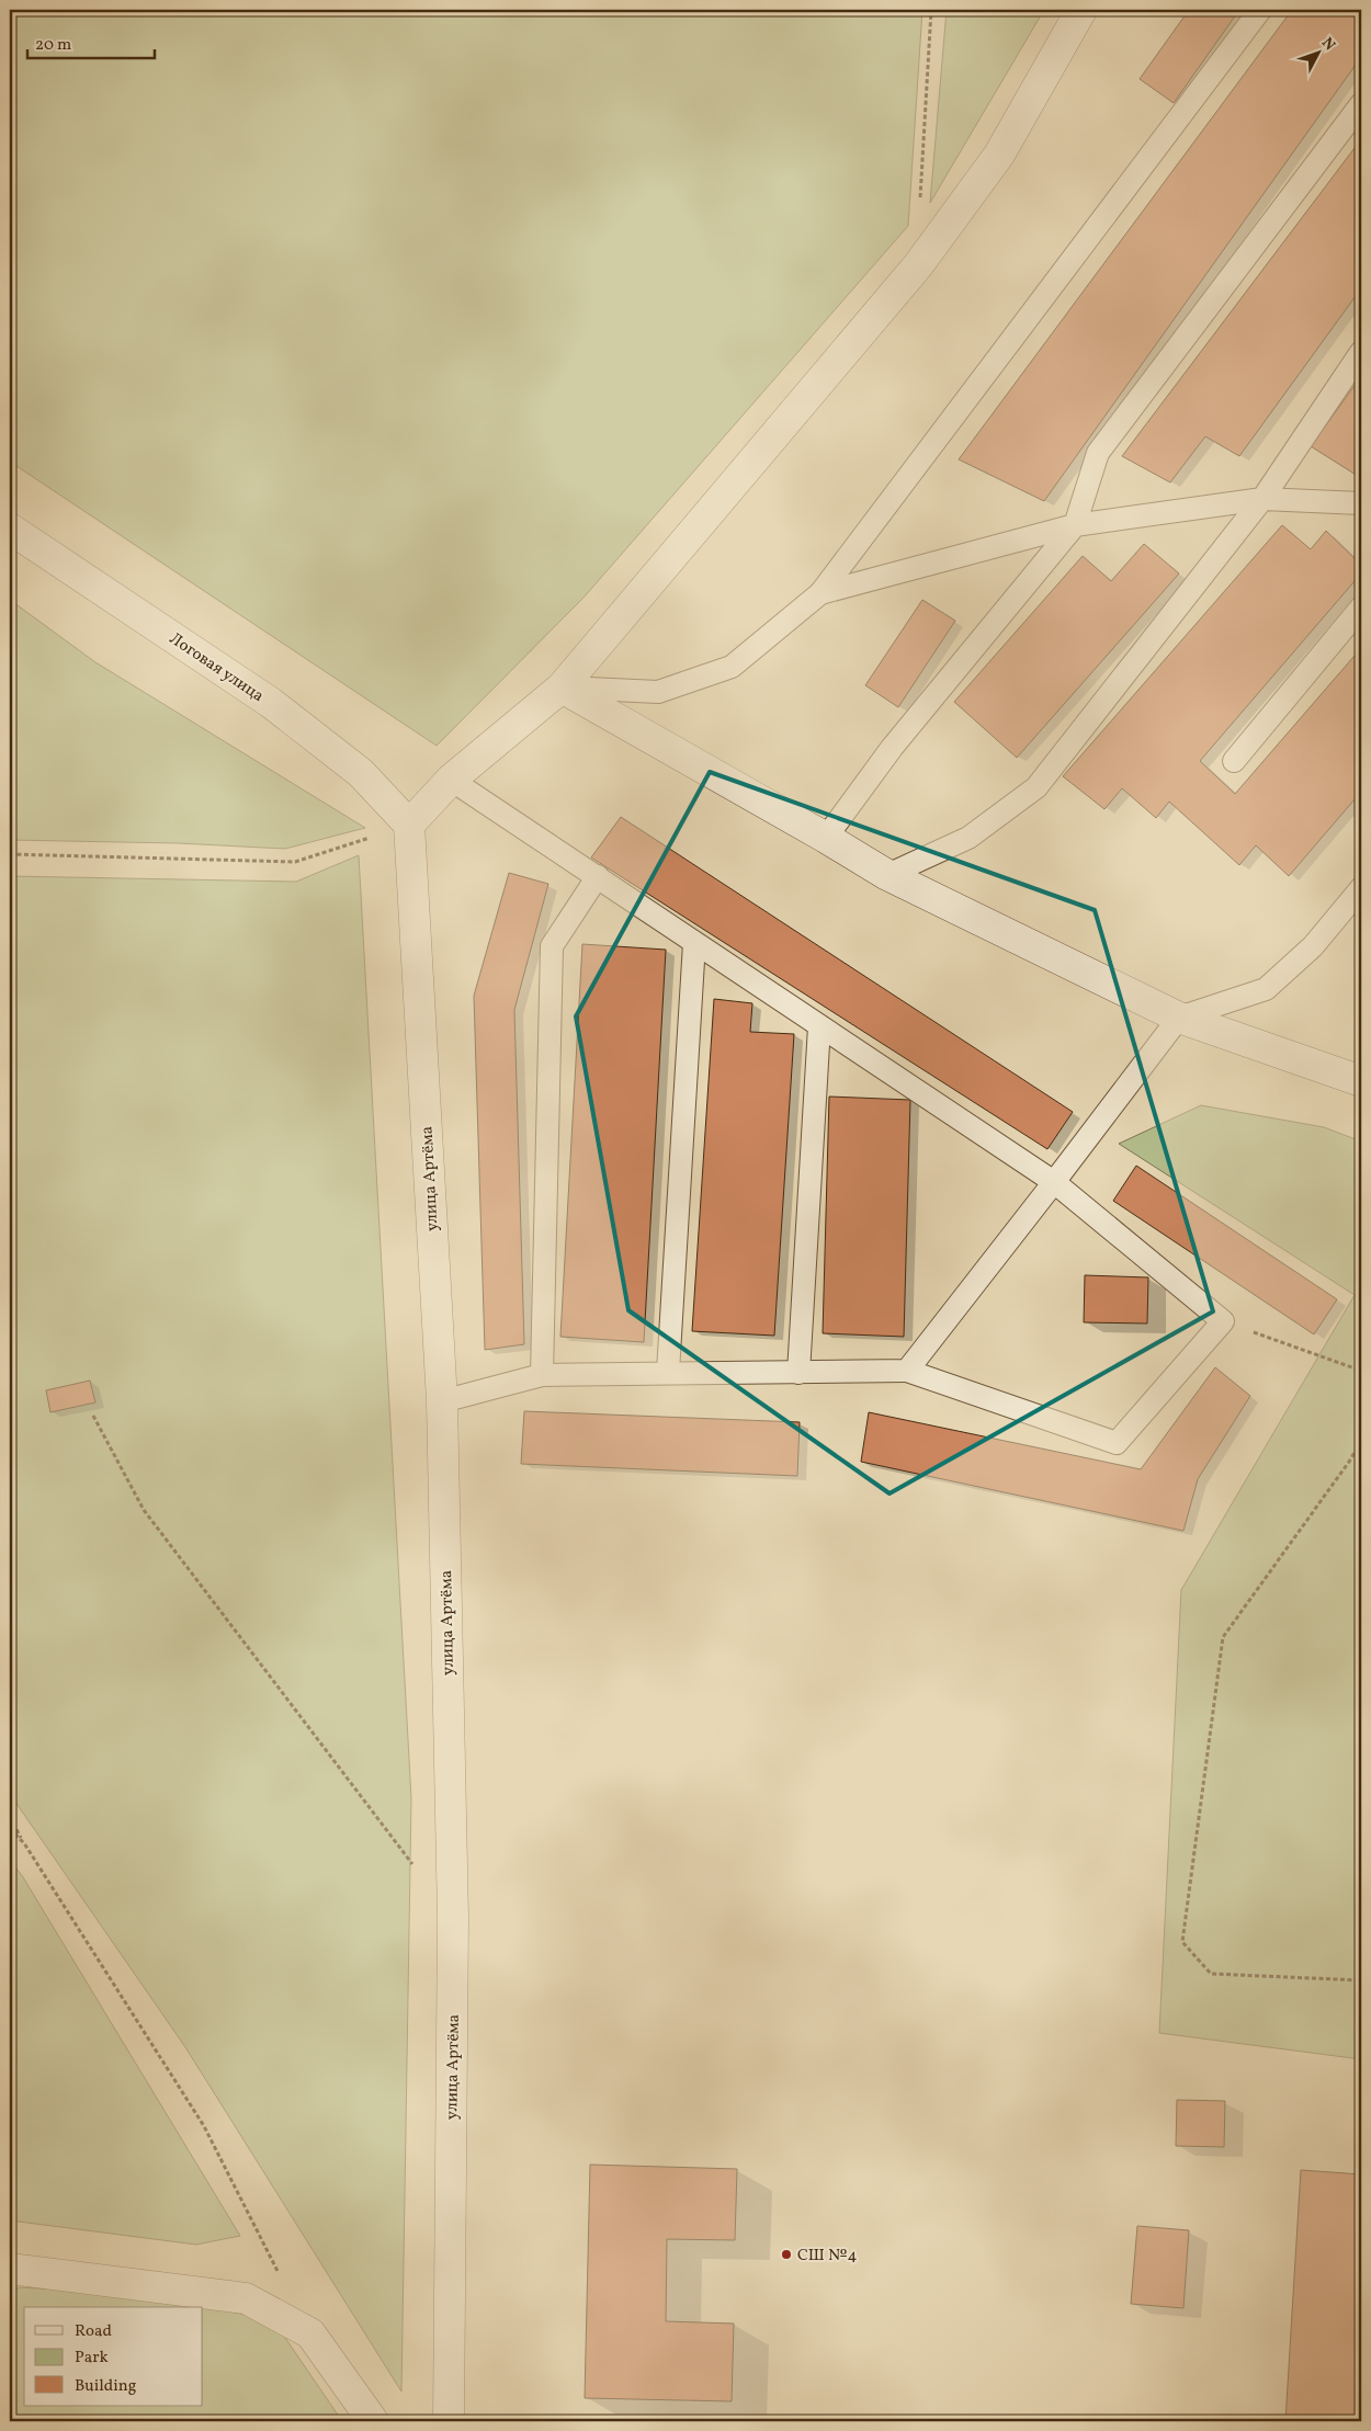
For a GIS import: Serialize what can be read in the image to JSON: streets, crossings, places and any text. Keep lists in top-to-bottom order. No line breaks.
{"streets":{"street":["Логовая улица","улица Артёма"]},"crossings":[["Логовая улица","улица Артёма"]],"places":["СШ №4"],"legend":["Road","Park","Building"],"scale_bar":"20 m","north":"top right"}
